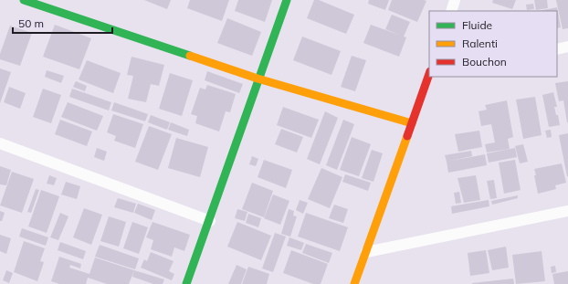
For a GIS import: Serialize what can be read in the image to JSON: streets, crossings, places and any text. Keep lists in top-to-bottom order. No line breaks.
{"legend":["Fluide","Ralenti","Bouchon"],"scale_bar":"50 m"}
